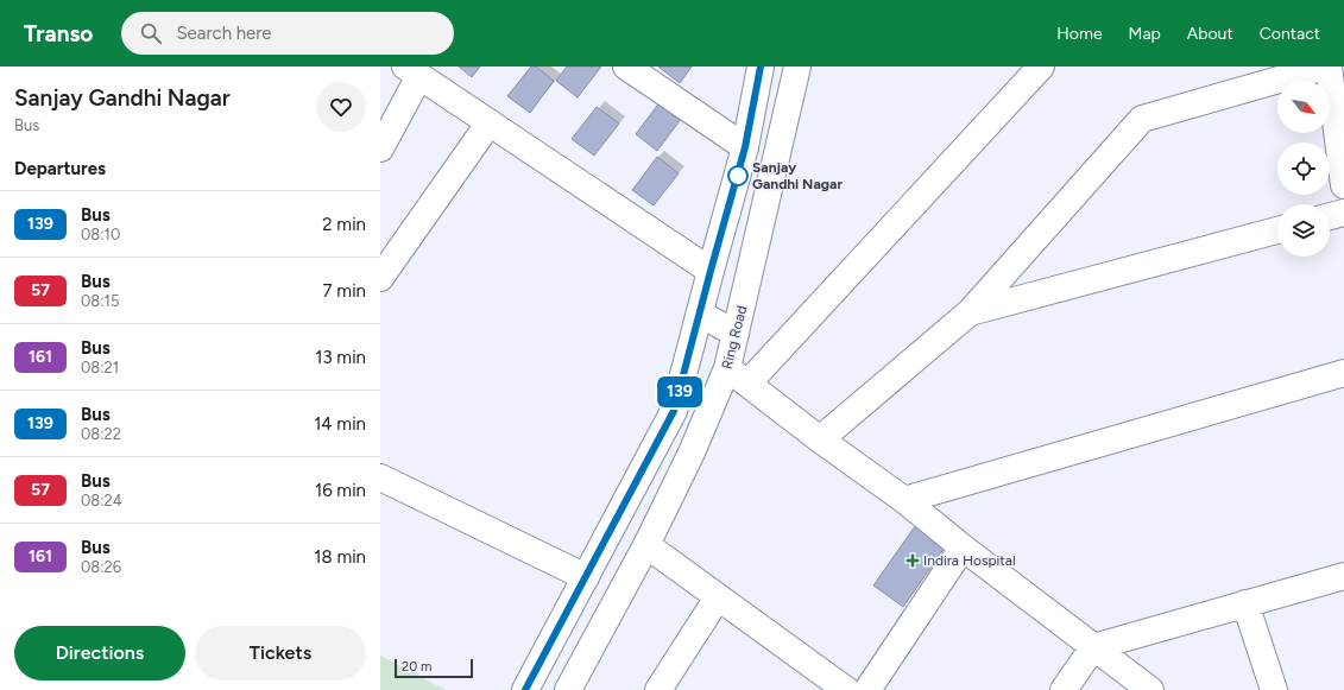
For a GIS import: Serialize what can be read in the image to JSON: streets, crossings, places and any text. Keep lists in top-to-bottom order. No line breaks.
{"streets":{"main road":["Ring Road"]},"places":{"other":["Sanjay Gandhi Nagar"],"health":["Indira Hospital"]},"lines":["bus line 139"],"scale_bar":"20 m","north":"bottom right","page":{"header":"Transo","search":"Search here","nav":["Home","Map","About","Contact"],"heading":[["Sanjay Gandhi Nagar","Bus"],"Departures"],"on_map":"139","list":[{"mark":"139","name":"Bus","note":"08:10","value":"2 min"},{"mark":"57","name":"Bus","note":"08:15","value":"7 min"},{"mark":"161","name":"Bus","note":"08:21","value":"13 min"},{"mark":"139","name":"Bus","note":"08:22","value":"14 min"},{"mark":"57","name":"Bus","note":"08:24","value":"16 min"},{"mark":"161","name":"Bus","note":"08:26","value":"18 min"}],"buttons":["Directions","Tickets"],"scale":"20 m"}}
